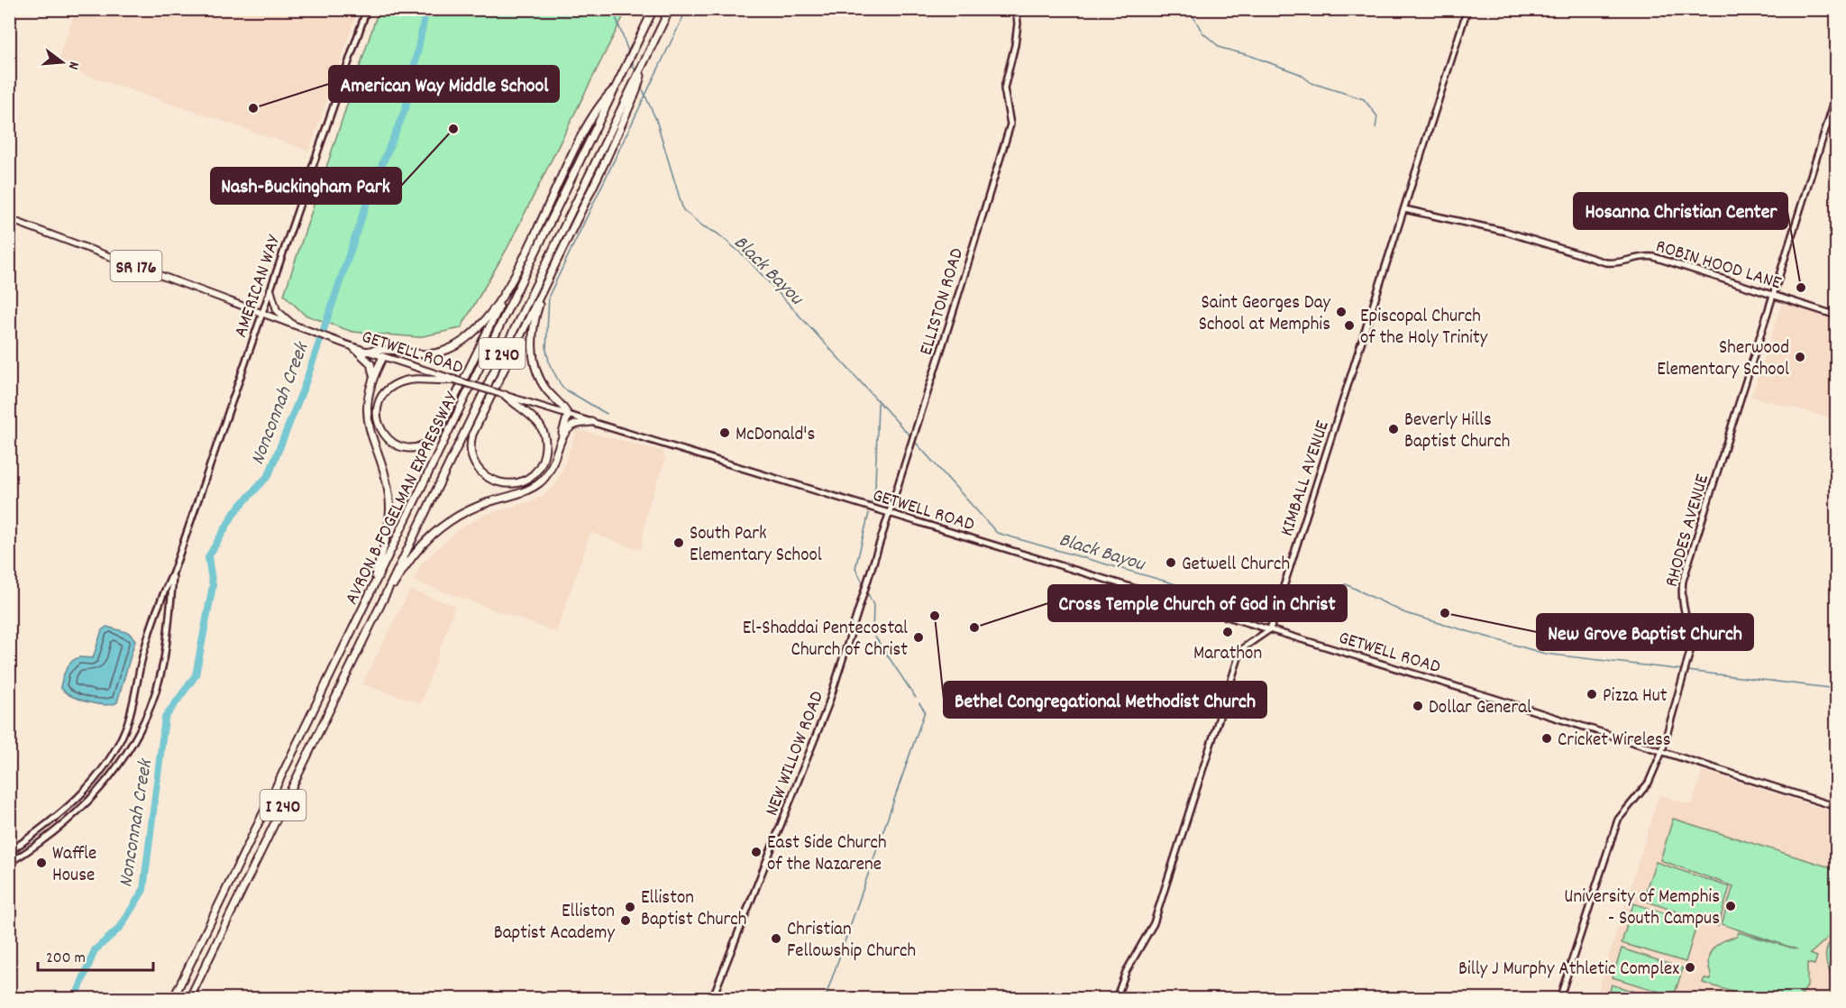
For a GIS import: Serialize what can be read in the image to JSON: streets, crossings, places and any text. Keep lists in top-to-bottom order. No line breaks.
{"streets":{"highway":["I 240","AVRON B FOGELMAN EXPRESSWAY"],"main road":["ROBIN HOOD LANE","SR 176","AMERICAN WAY","ELLISTON ROAD","GETWELL ROAD","KIMBALL AVENUE","RHODES AVENUE","NEW WILLOW ROAD"]},"crossings":[["ROBIN HOOD LANE","KIMBALL AVENUE"],["ROBIN HOOD LANE","RHODES AVENUE"],["AMERICAN WAY","GETWELL ROAD"],["ELLISTON ROAD","GETWELL ROAD"],["ELLISTON ROAD","NEW WILLOW ROAD"],["GETWELL ROAD","KIMBALL AVENUE"],["GETWELL ROAD","RHODES AVENUE"],["GETWELL ROAD","NEW WILLOW ROAD"]],"water":["Black Bayou","Nonconnah Creek"],"places":["American Way Middle School","Nash-Buckingham Park","Hosanna Christian Center","Saint Georges Day School at Memphis","Episcopal Church of the Holy Trinity","Sherwood Elementary School","Beverly Hills Baptist Church","McDonald's","South Park Elementary School","Getwell Church","New Grove Baptist Church","Bethel Congregational Methodist Church","Cross Temple Church of God in Christ","Marathon","El-Shaddai Pentecostal Church of Christ","Pizza Hut","Dollar General","Cricket Wireless","East Side Church of the Nazarene","Waffle House","University of Memphis - South Campus","Elliston Baptist Church","Elliston Baptist Academy","Christian Fellowship Church","Billy J Murphy Athletic Complex"],"scale_bar":"200 m","north":"right"}
